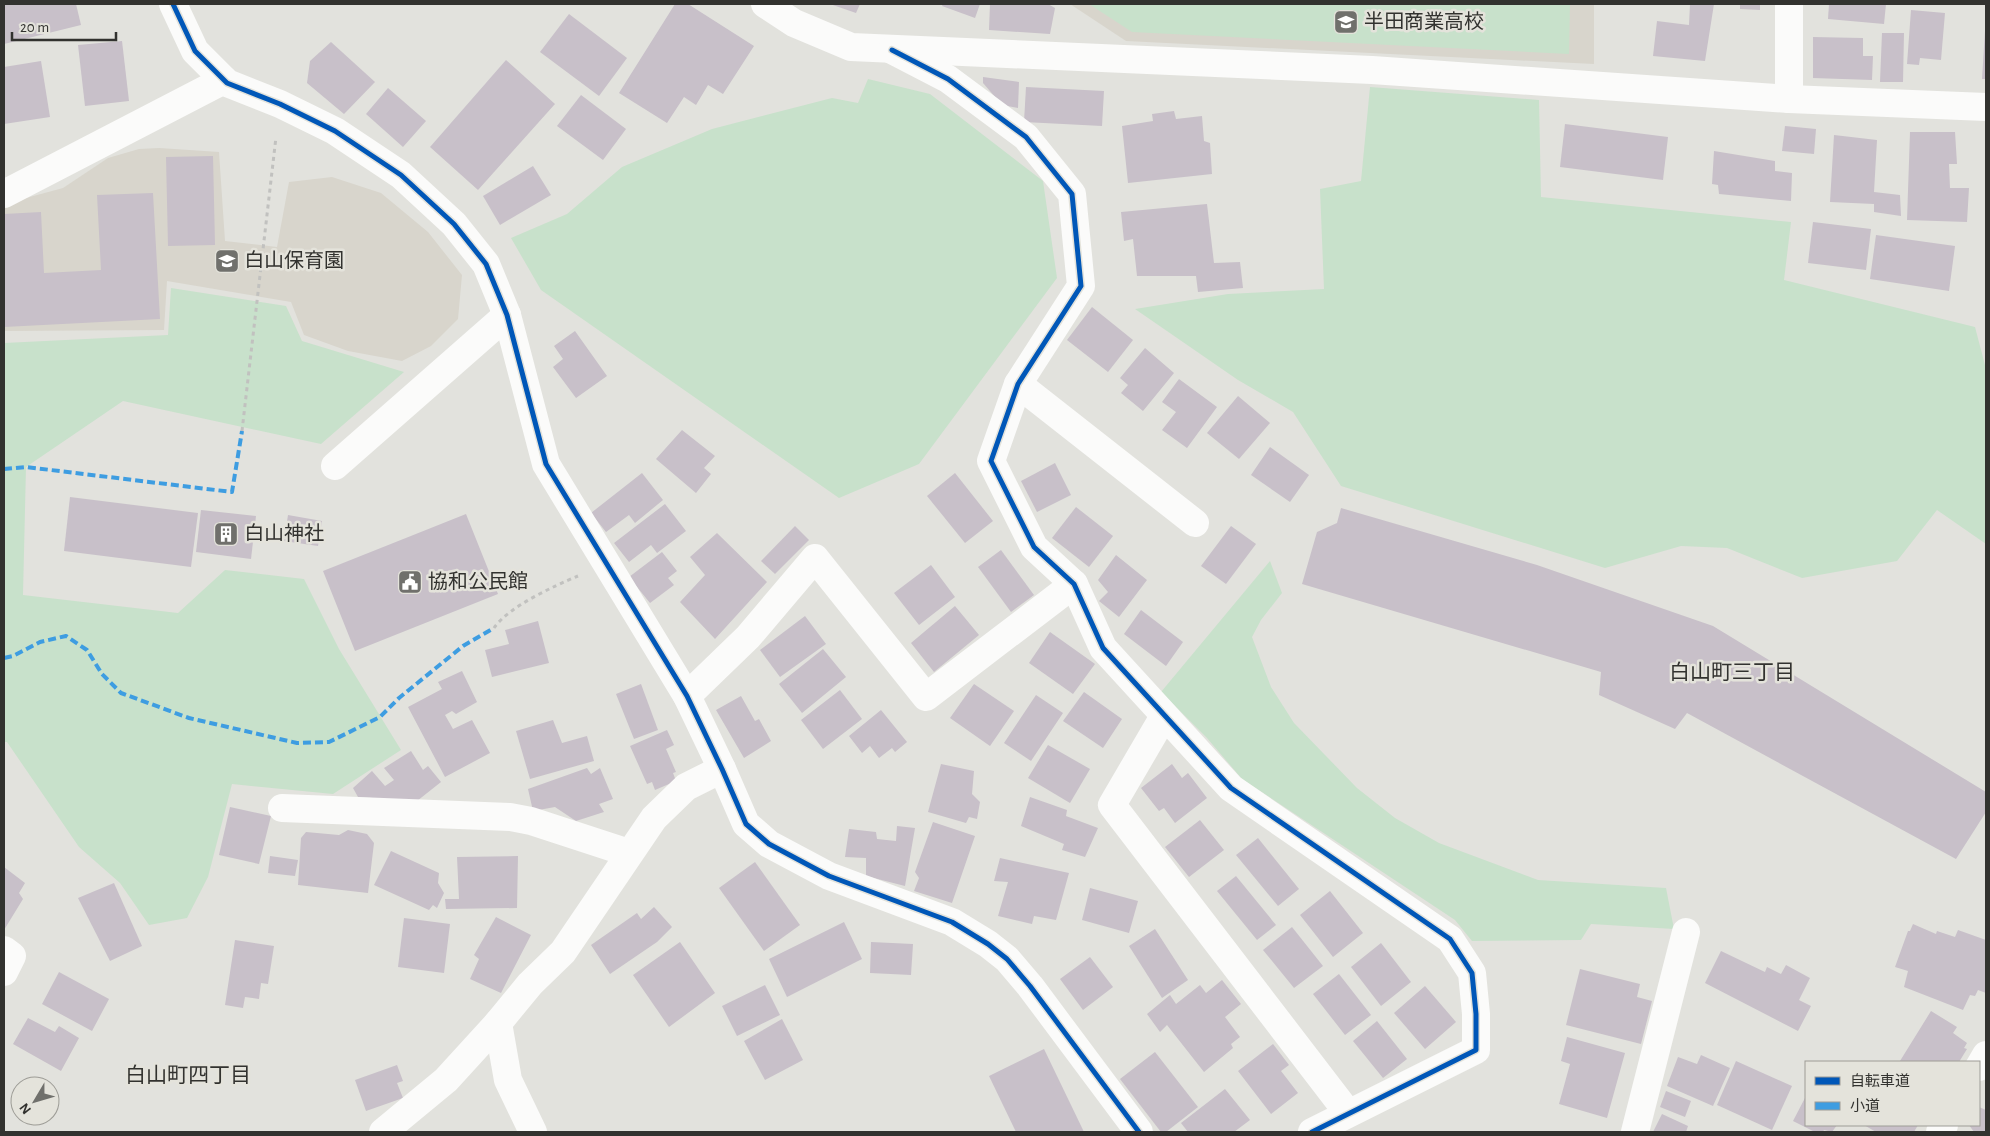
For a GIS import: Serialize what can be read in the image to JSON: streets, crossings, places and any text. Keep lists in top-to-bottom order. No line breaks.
{"districts":["白山町三丁目","白山町四丁目"],"places":{"school or university":["半田商業高校","白山保育園"],"building":["白山神社"],"public building":["協和公民館"]},"legend":["自転車道","小道"],"scale_bar":"20 m","north":"bottom left"}
